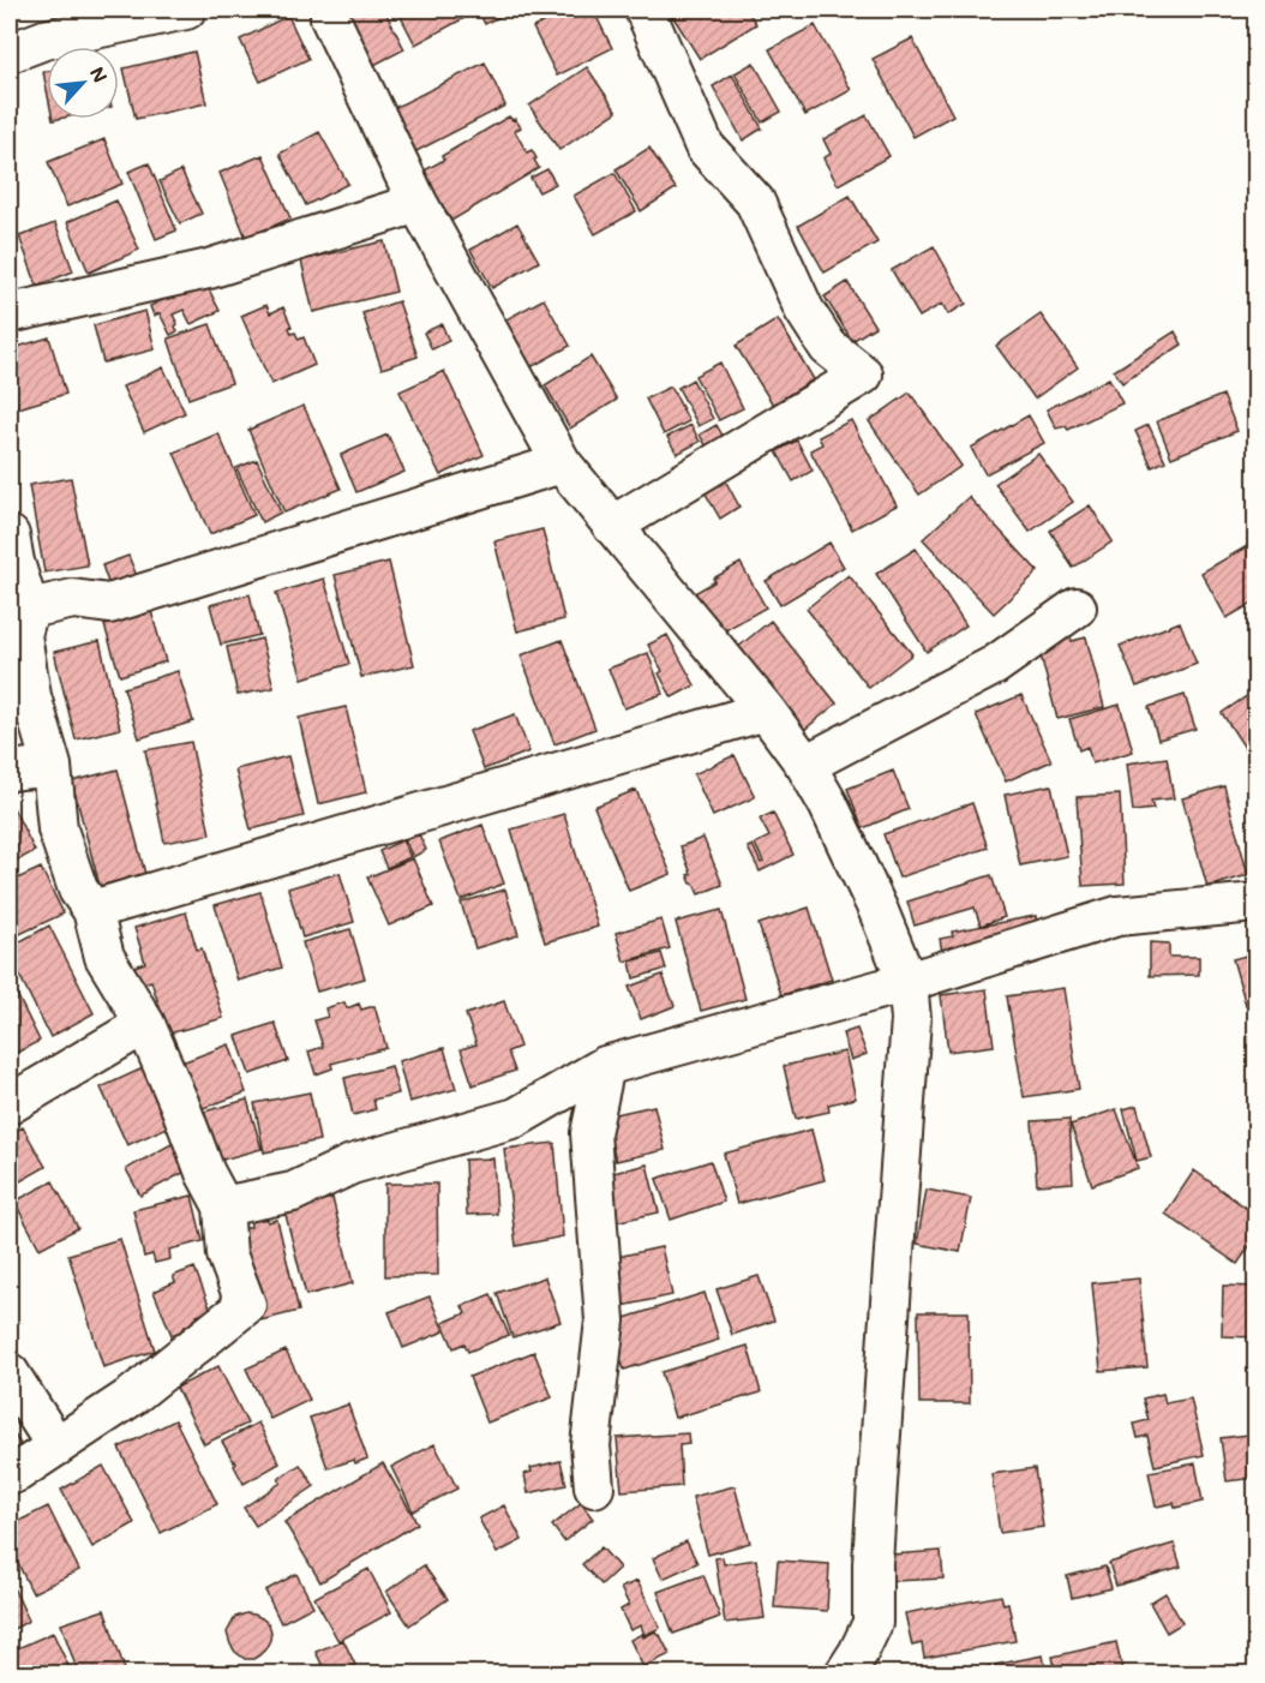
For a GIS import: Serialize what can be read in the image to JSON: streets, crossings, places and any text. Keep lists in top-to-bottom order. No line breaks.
{"north":"top right"}
